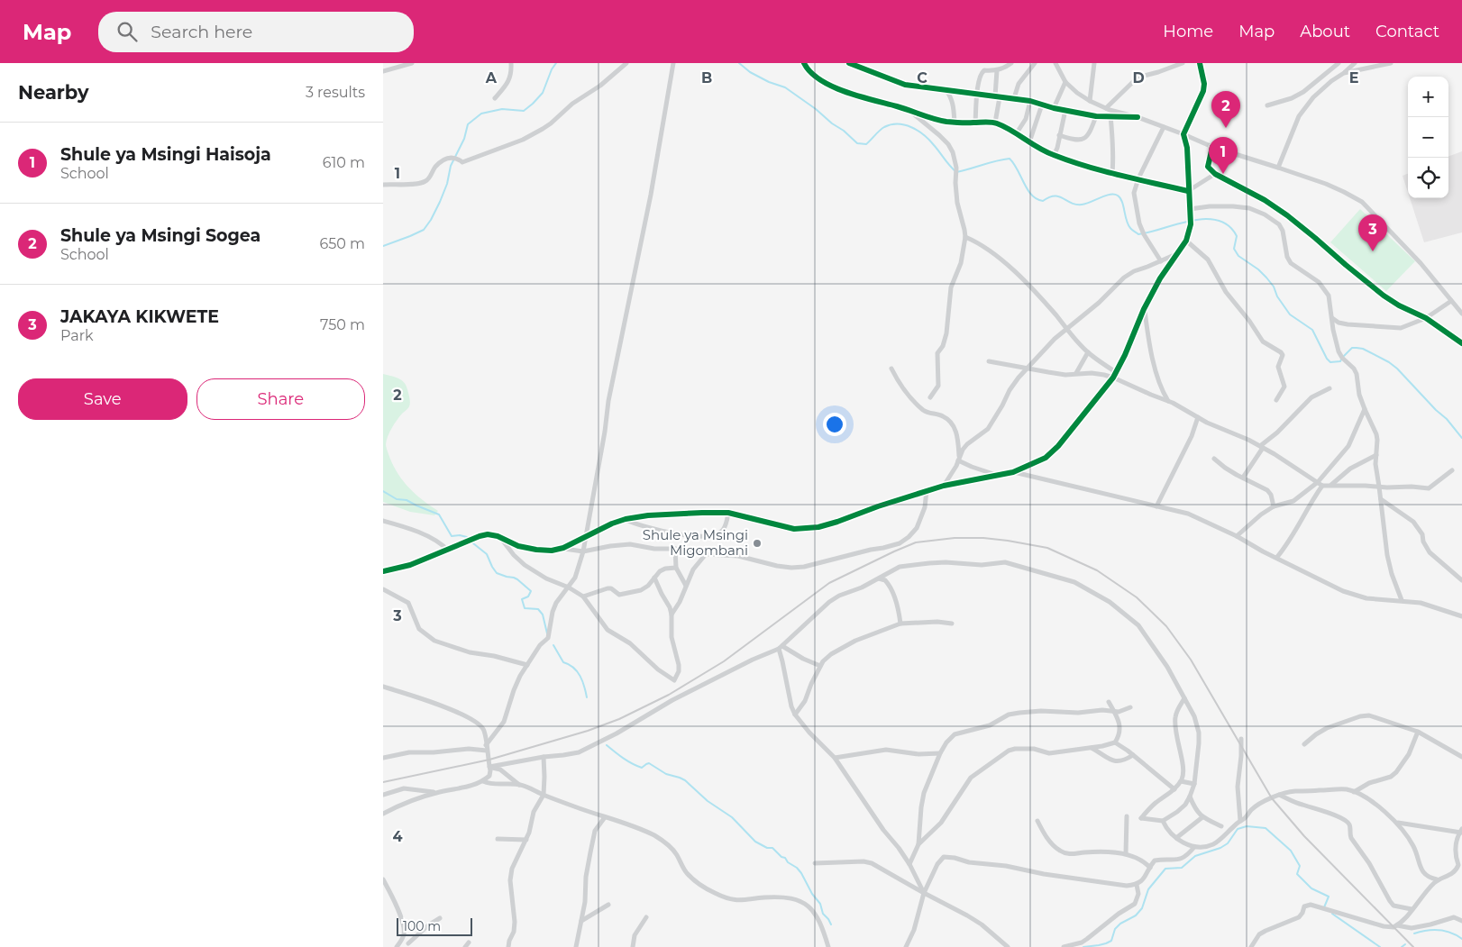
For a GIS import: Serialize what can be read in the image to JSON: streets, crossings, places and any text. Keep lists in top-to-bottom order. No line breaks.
{"places":["Shule ya Msingi Migombani"],"scale_bar":"100 m","page":{"header":"Map","search":"Search here","nav":["Home","Map","About","Contact"],"heading":["Nearby","3 results"],"map_buttons":["+","−"],"pins":["2","1","3"],"list":[{"mark":"1","name":"Shule ya Msingi Haisoja","note":"School","value":"610 m"},{"mark":"2","name":"Shule ya Msingi Sogea","note":"School","value":"650 m"},{"mark":"3","name":"JAKAYA KIKWETE","note":"Park","value":"750 m"}],"buttons":["Save","Share"],"scale":"100 m"},"grid":{"columns":["A","B","C","D","E"],"rows":["1","2","3","4"]}}
